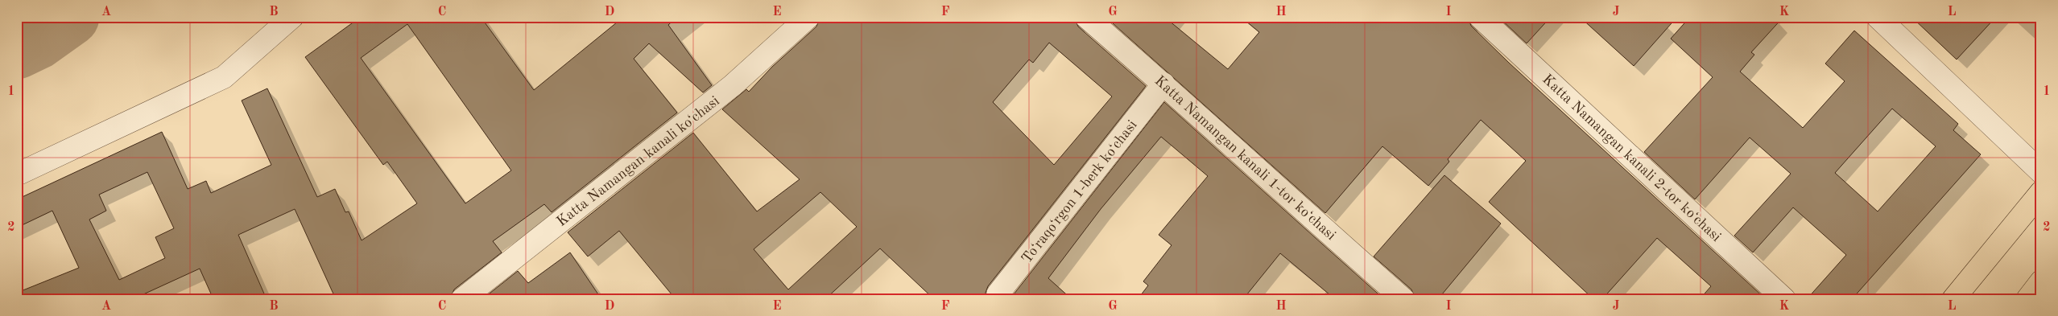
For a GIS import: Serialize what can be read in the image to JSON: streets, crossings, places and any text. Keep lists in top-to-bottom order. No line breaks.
{"streets":{"street":["Katta Namangan kanali 1-tor koʻchasi","Katta Namangan kanali 2-tor koʻchasi","Katta Namangan kanali koʻchasi","Toʻraqoʻrgon 1-berk koʻchasi"]},"crossings":[["Katta Namangan kanali 1-tor koʻchasi","Toʻraqoʻrgon 1-berk koʻchasi"]],"grid":{"columns":["A","B","C","D","E","F","G","H","I","J","K","L"],"rows":["1","2"]}}
